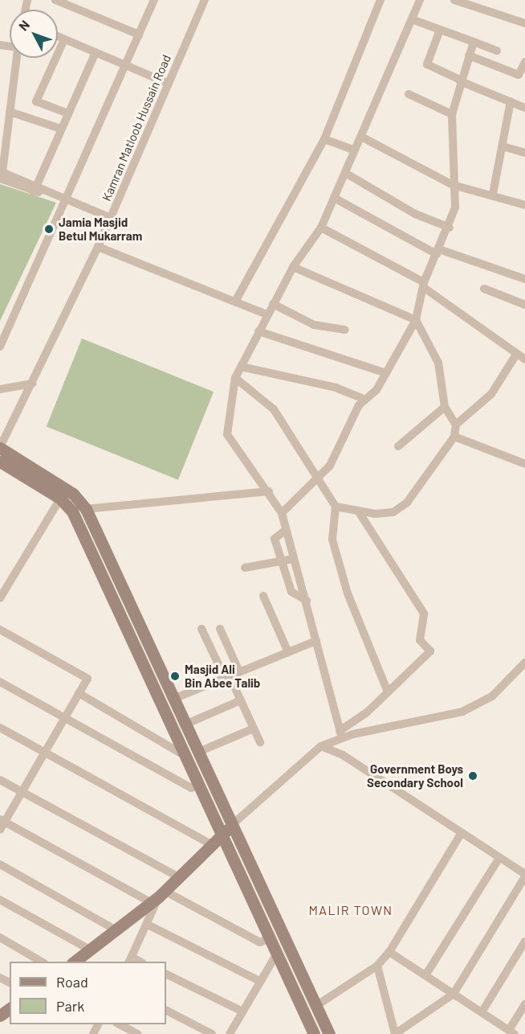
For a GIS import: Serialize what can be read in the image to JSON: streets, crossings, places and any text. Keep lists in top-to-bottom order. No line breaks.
{"streets":{"street":["Kamran Matloob Hussain Road"]},"districts":["MALIR TOWN"],"places":["Jamia Masjid Betul Mukarram","Masjid Ali Bin Abee Talib","Government Boys Secondary School"],"legend":["Road","Park"],"north":"top left"}
